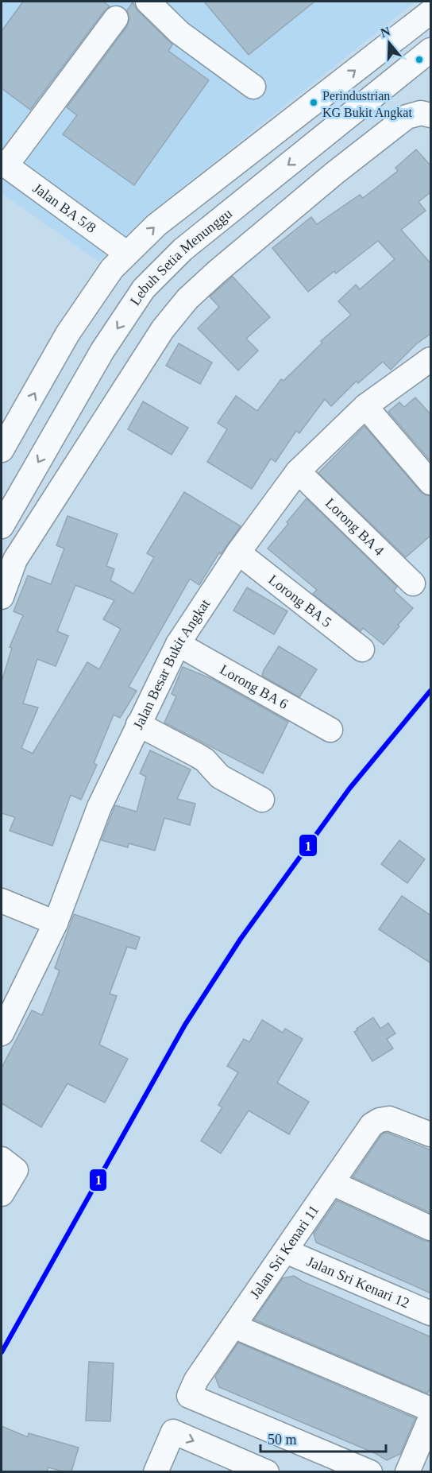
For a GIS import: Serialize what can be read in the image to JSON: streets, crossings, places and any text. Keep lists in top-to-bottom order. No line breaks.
{"streets":{"street":["Jalan BA 5/8","Lebuh Setia Menunggu","Lorong BA 4","Lorong BA 5","Jalan Besar Bukit Angkat","Lorong BA 6","Jalan Sri Kenari 11","Jalan Sri Kenari 12"]},"crossings":[["Lorong BA 4","Jalan Besar Bukit Angkat"],["Lorong BA 5","Jalan Besar Bukit Angkat"],["Jalan Besar Bukit Angkat","Lorong BA 6"],["Jalan Sri Kenari 11","Jalan Sri Kenari 12"]],"places":["Perindustrian KG Bukit Angkat"],"lines":["transit line 1"],"scale_bar":"50 m","north":"top"}
